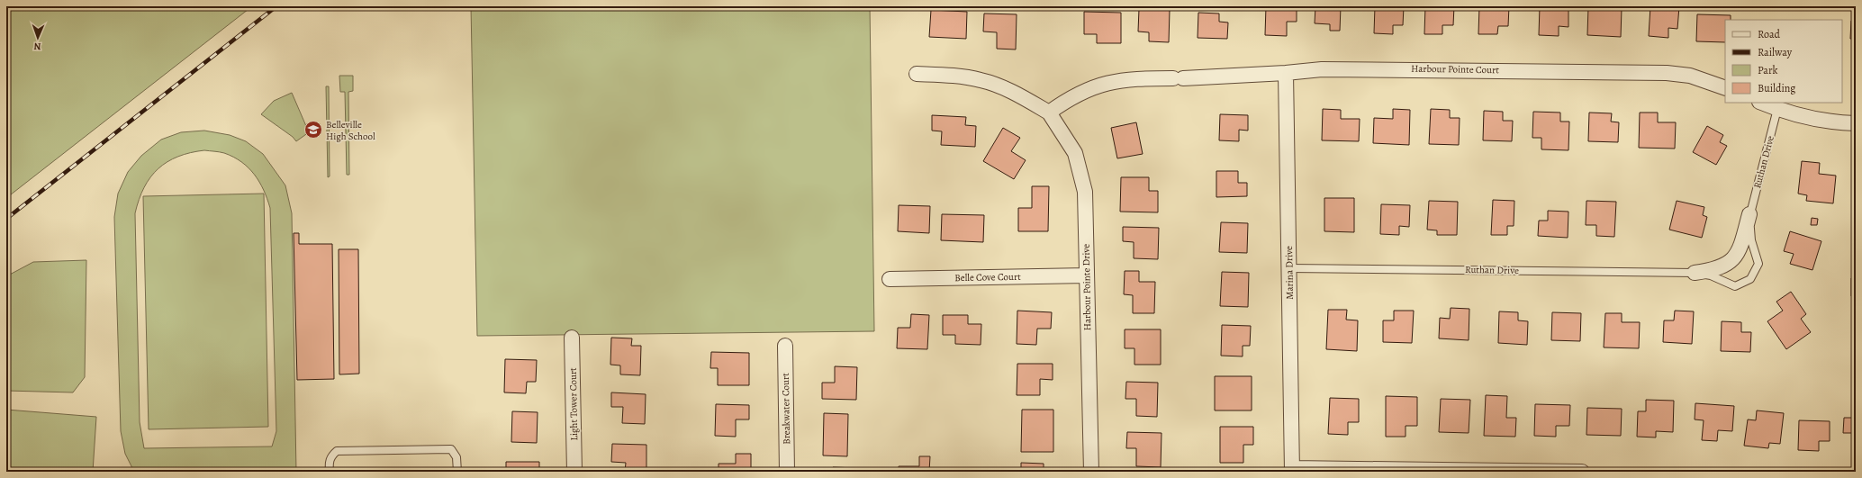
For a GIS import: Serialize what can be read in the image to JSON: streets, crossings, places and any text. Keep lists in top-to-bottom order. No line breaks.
{"streets":{"street":["Harbour Pointe Court","Ruthan Drive","Marina Drive","Belle Cove Court","Harbour Pointe Drive","Light Tower Court","Breakwater Court"]},"crossings":[["Harbour Pointe Court","Marina Drive"],["Harbour Pointe Court","Harbour Pointe Drive"],["Ruthan Drive","Marina Drive"],["Belle Cove Court","Harbour Pointe Drive"]],"places":{"school or university":["Belleville High School"]},"legend":["Road","Railway","Park","Building"],"north":"bottom"}
